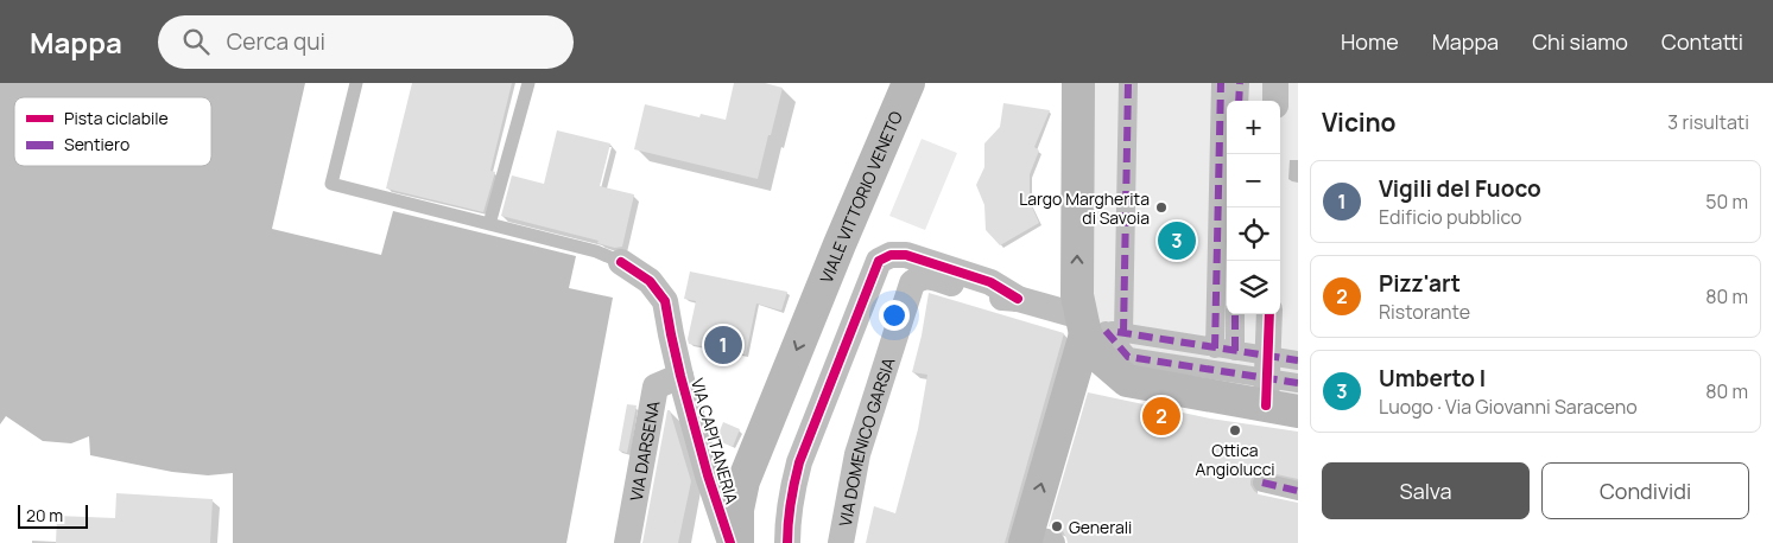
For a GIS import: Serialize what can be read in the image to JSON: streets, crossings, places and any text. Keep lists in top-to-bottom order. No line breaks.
{"streets":{"main road":["VIALE VITTORIO VENETO"],"street":["VIA CAPITANERIA","VIA DOMENICO GARSIA","VIA DARSENA"]},"crossings":[["VIA CAPITANERIA","VIA DARSENA"]],"places":["Largo Margherita di Savoia","Ottica Angiolucci","Generali"],"legend":["Pista ciclabile","Sentiero"],"scale_bar":"20 m","page":{"header":"Mappa","search":"Cerca qui","nav":["Home","Mappa","Chi siamo","Contatti"],"heading":["Vicino","3 risultati"],"map_buttons":["+","−"],"list":[{"mark":"1","name":"Vigili del Fuoco","note":"Edificio pubblico","value":"50 m"},{"mark":"2","name":"Pizz'art","note":"Ristorante","value":"80 m"},{"mark":"3","name":"Umberto I","note":"Luogo · Via Giovanni Saraceno","value":"80 m"}],"pins":["3","1","2"],"buttons":["Salva","Condividi"],"scale":"20 m"}}
